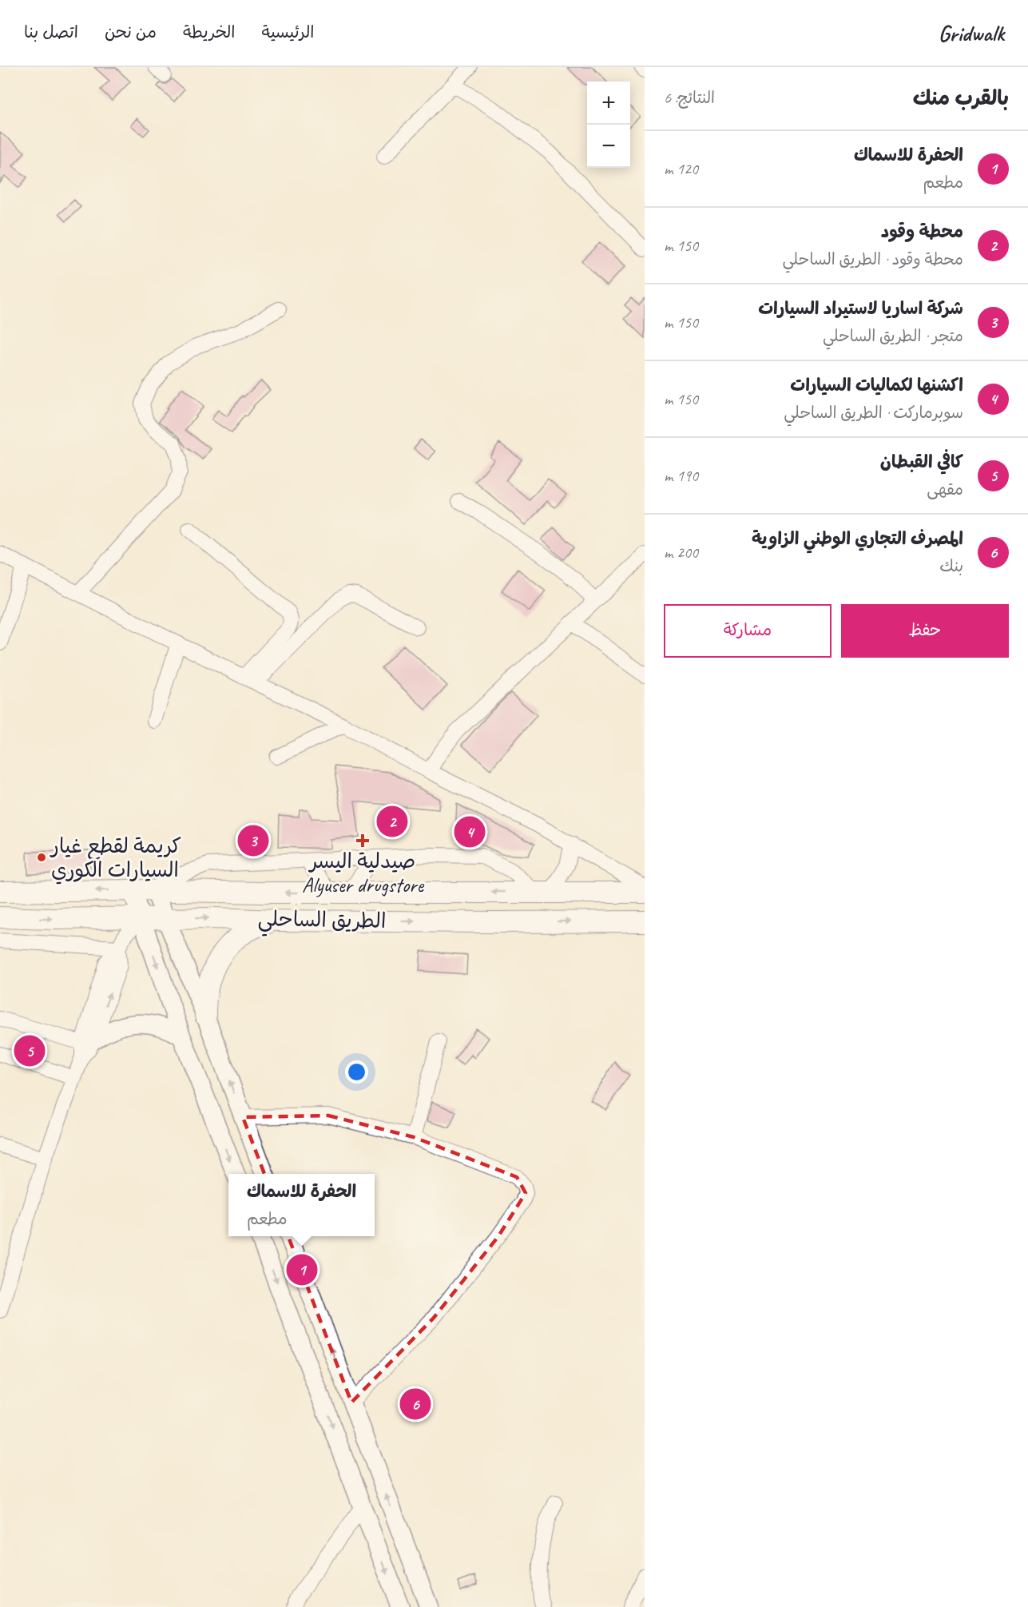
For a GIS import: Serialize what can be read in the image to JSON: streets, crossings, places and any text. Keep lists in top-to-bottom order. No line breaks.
{"streets":{"highway":["الطريق الساحلي"]},"places":{"health":["صيدلية اليسر Alyuser drugstore"],"other":["كريمة لقطع غيار السيارات الكوري"]},"page":{"header":"Gridwalk","nav":["الرئيسية","الخريطة","من نحن","اتصل بنا"],"heading":["بالقرب منك","النتائج: 6"],"map_buttons":["+","−"],"list":[{"mark":"1","name":"الحفرة للاسماك","note":"مطعم","value":"120 m"},{"mark":"2","name":"محطة وقود","note":"محطة وقود · الطريق الساحلي","value":"150 m"},{"mark":"3","name":"شركة اساريا لاستيراد السيارات","note":"متجر · الطريق الساحلي","value":"150 m"},{"mark":"4","name":"اكشنها لكماليات السيارات","note":"سوبرماركت · الطريق الساحلي","value":"150 m"},{"mark":"5","name":"كافي القبطان","note":"مقهى","value":"190 m"},{"mark":"6","name":"المصرف التجاري الوطني الزاوية","note":"بنك","value":"200 m"}],"buttons":["حفظ","مشاركة"],"pins":["2","4","3","5","1","6"],"popup":["الحفرة للاسماك","مطعم"]}}
